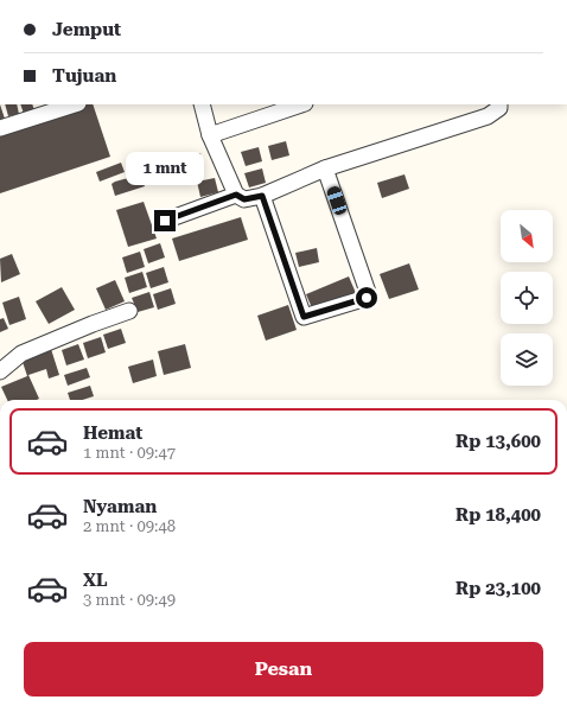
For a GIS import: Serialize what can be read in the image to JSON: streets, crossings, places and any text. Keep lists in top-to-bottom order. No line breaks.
{"north":"bottom right","page":{"banner":["Jemput","Tujuan"],"bubble":"1 mnt","list":[{"name":"Hemat","note":"1 mnt · 09:47","value":"Rp 13,600"},{"name":"Nyaman","note":"2 mnt · 09:48","value":"Rp 18,400"},{"name":"XL","note":"3 mnt · 09:49","value":"Rp 23,100"}],"buttons":"Pesan"}}
